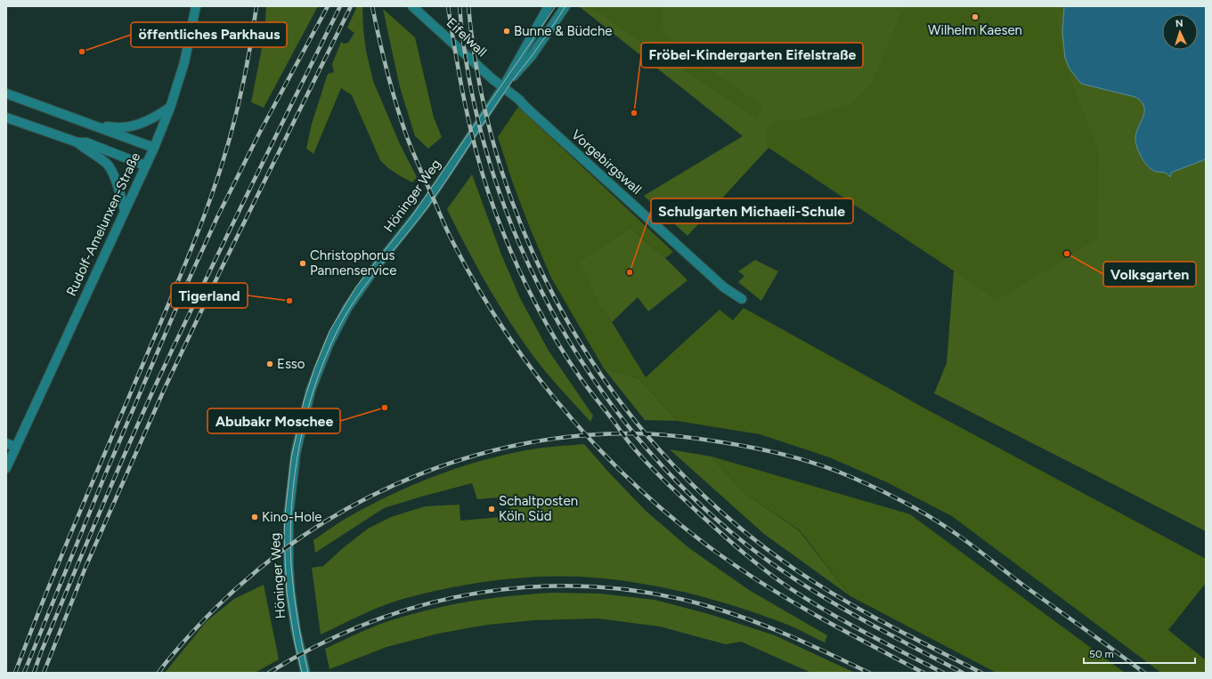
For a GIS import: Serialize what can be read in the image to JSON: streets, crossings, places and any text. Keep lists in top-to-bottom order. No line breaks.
{"streets":{"street":["Eifelwall","Vorgebirgswall","Höninger Weg","Rudolf-Amelunxen-Straße"]},"crossings":[["Eifelwall","Vorgebirgswall"],["Eifelwall","Höninger Weg"],["Vorgebirgswall","Höninger Weg"]],"places":["Wilhelm Kaesen","Bunne & Büdche","öffentliches Parkhaus","Fröbel-Kindergarten Eifelstraße","Volksgarten","Christophorus Pannenservice","Schulgarten Michaeli-Schule","Tigerland","Esso","Abubakr Moschee","Schaltposten Köln Süd","Kino-Hole"],"scale_bar":"50 m","north":"top"}
